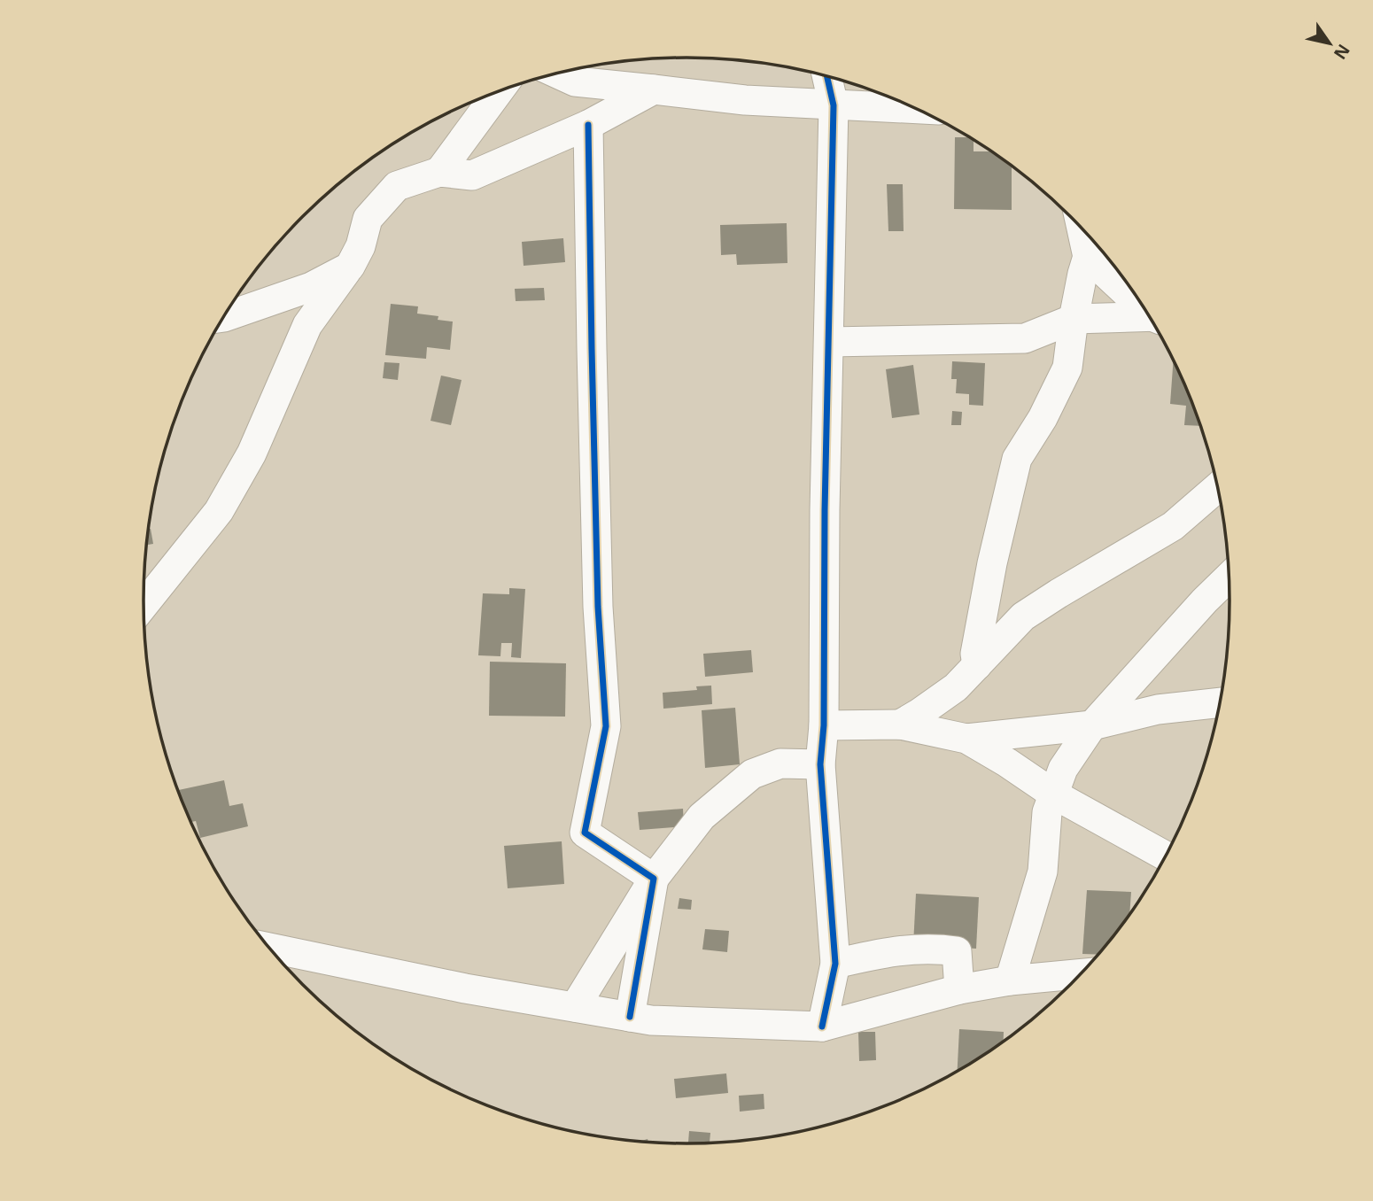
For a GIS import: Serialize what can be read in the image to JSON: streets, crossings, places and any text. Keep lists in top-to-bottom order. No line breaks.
{"north":"bottom right"}
